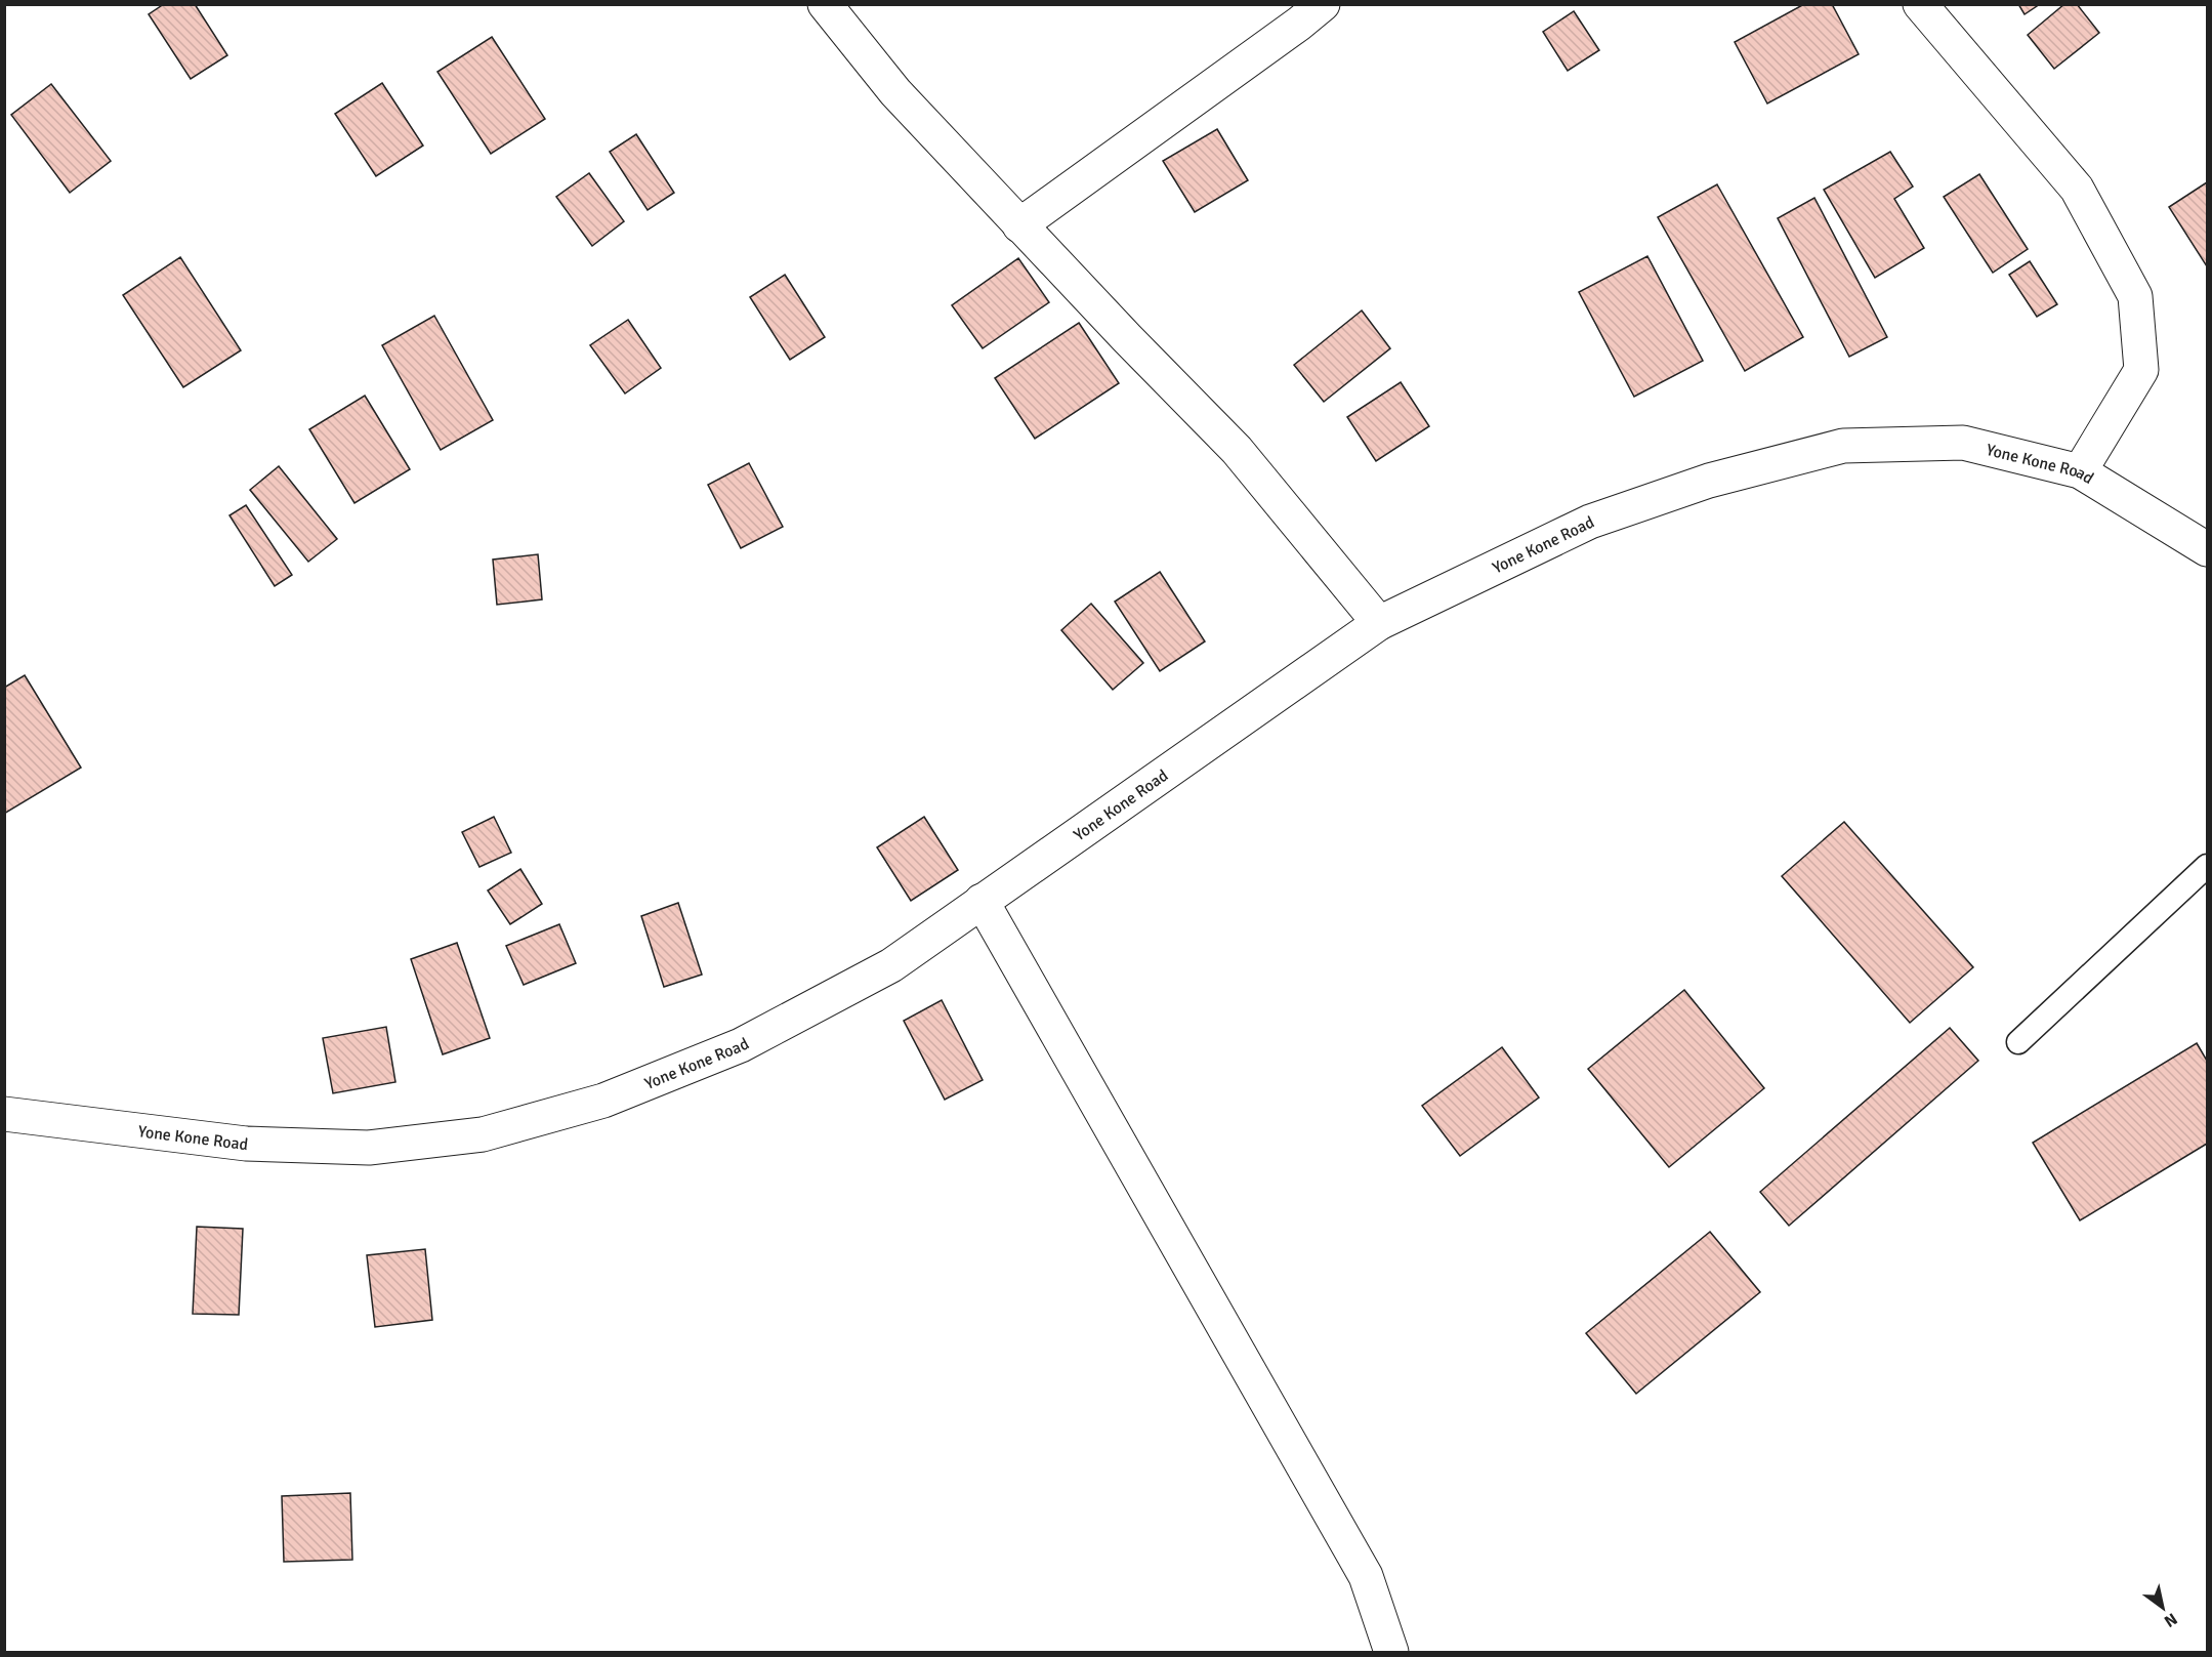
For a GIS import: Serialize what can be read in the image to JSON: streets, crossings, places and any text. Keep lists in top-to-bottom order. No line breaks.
{"streets":{"street":["Yone Kone Road"]},"north":"bottom right"}
